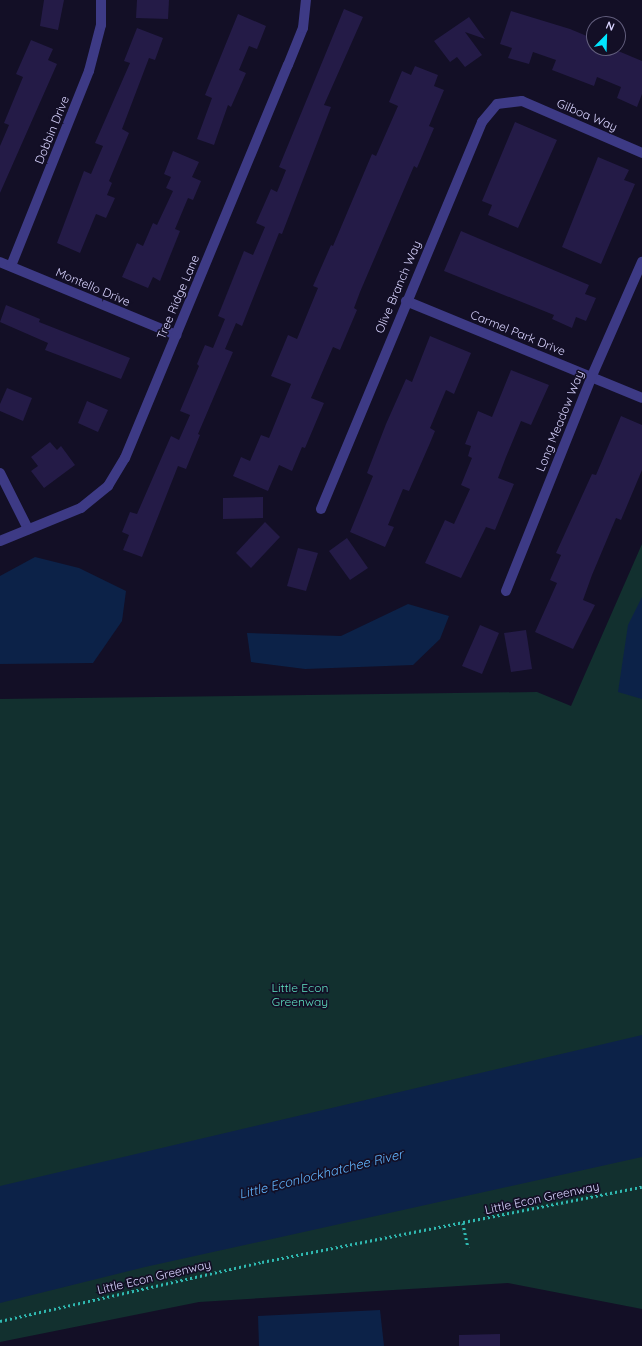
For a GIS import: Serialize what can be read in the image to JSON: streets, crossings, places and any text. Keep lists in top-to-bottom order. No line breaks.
{"streets":{"street":["Gilboa Way","Dobbin Drive","Montello Drive","Olive Branch Way","Tree Ridge Lane","Carmel Park Drive","Long Meadow Way"],"path":["Little Econ Greenway"]},"crossings":[["Gilboa Way","Olive Branch Way"],["Dobbin Drive","Montello Drive"],["Montello Drive","Tree Ridge Lane"],["Olive Branch Way","Carmel Park Drive"],["Carmel Park Drive","Long Meadow Way"]],"water":["Little Econlockhatchee River"],"parks":["Little Econ Greenway"],"north":"top right"}
